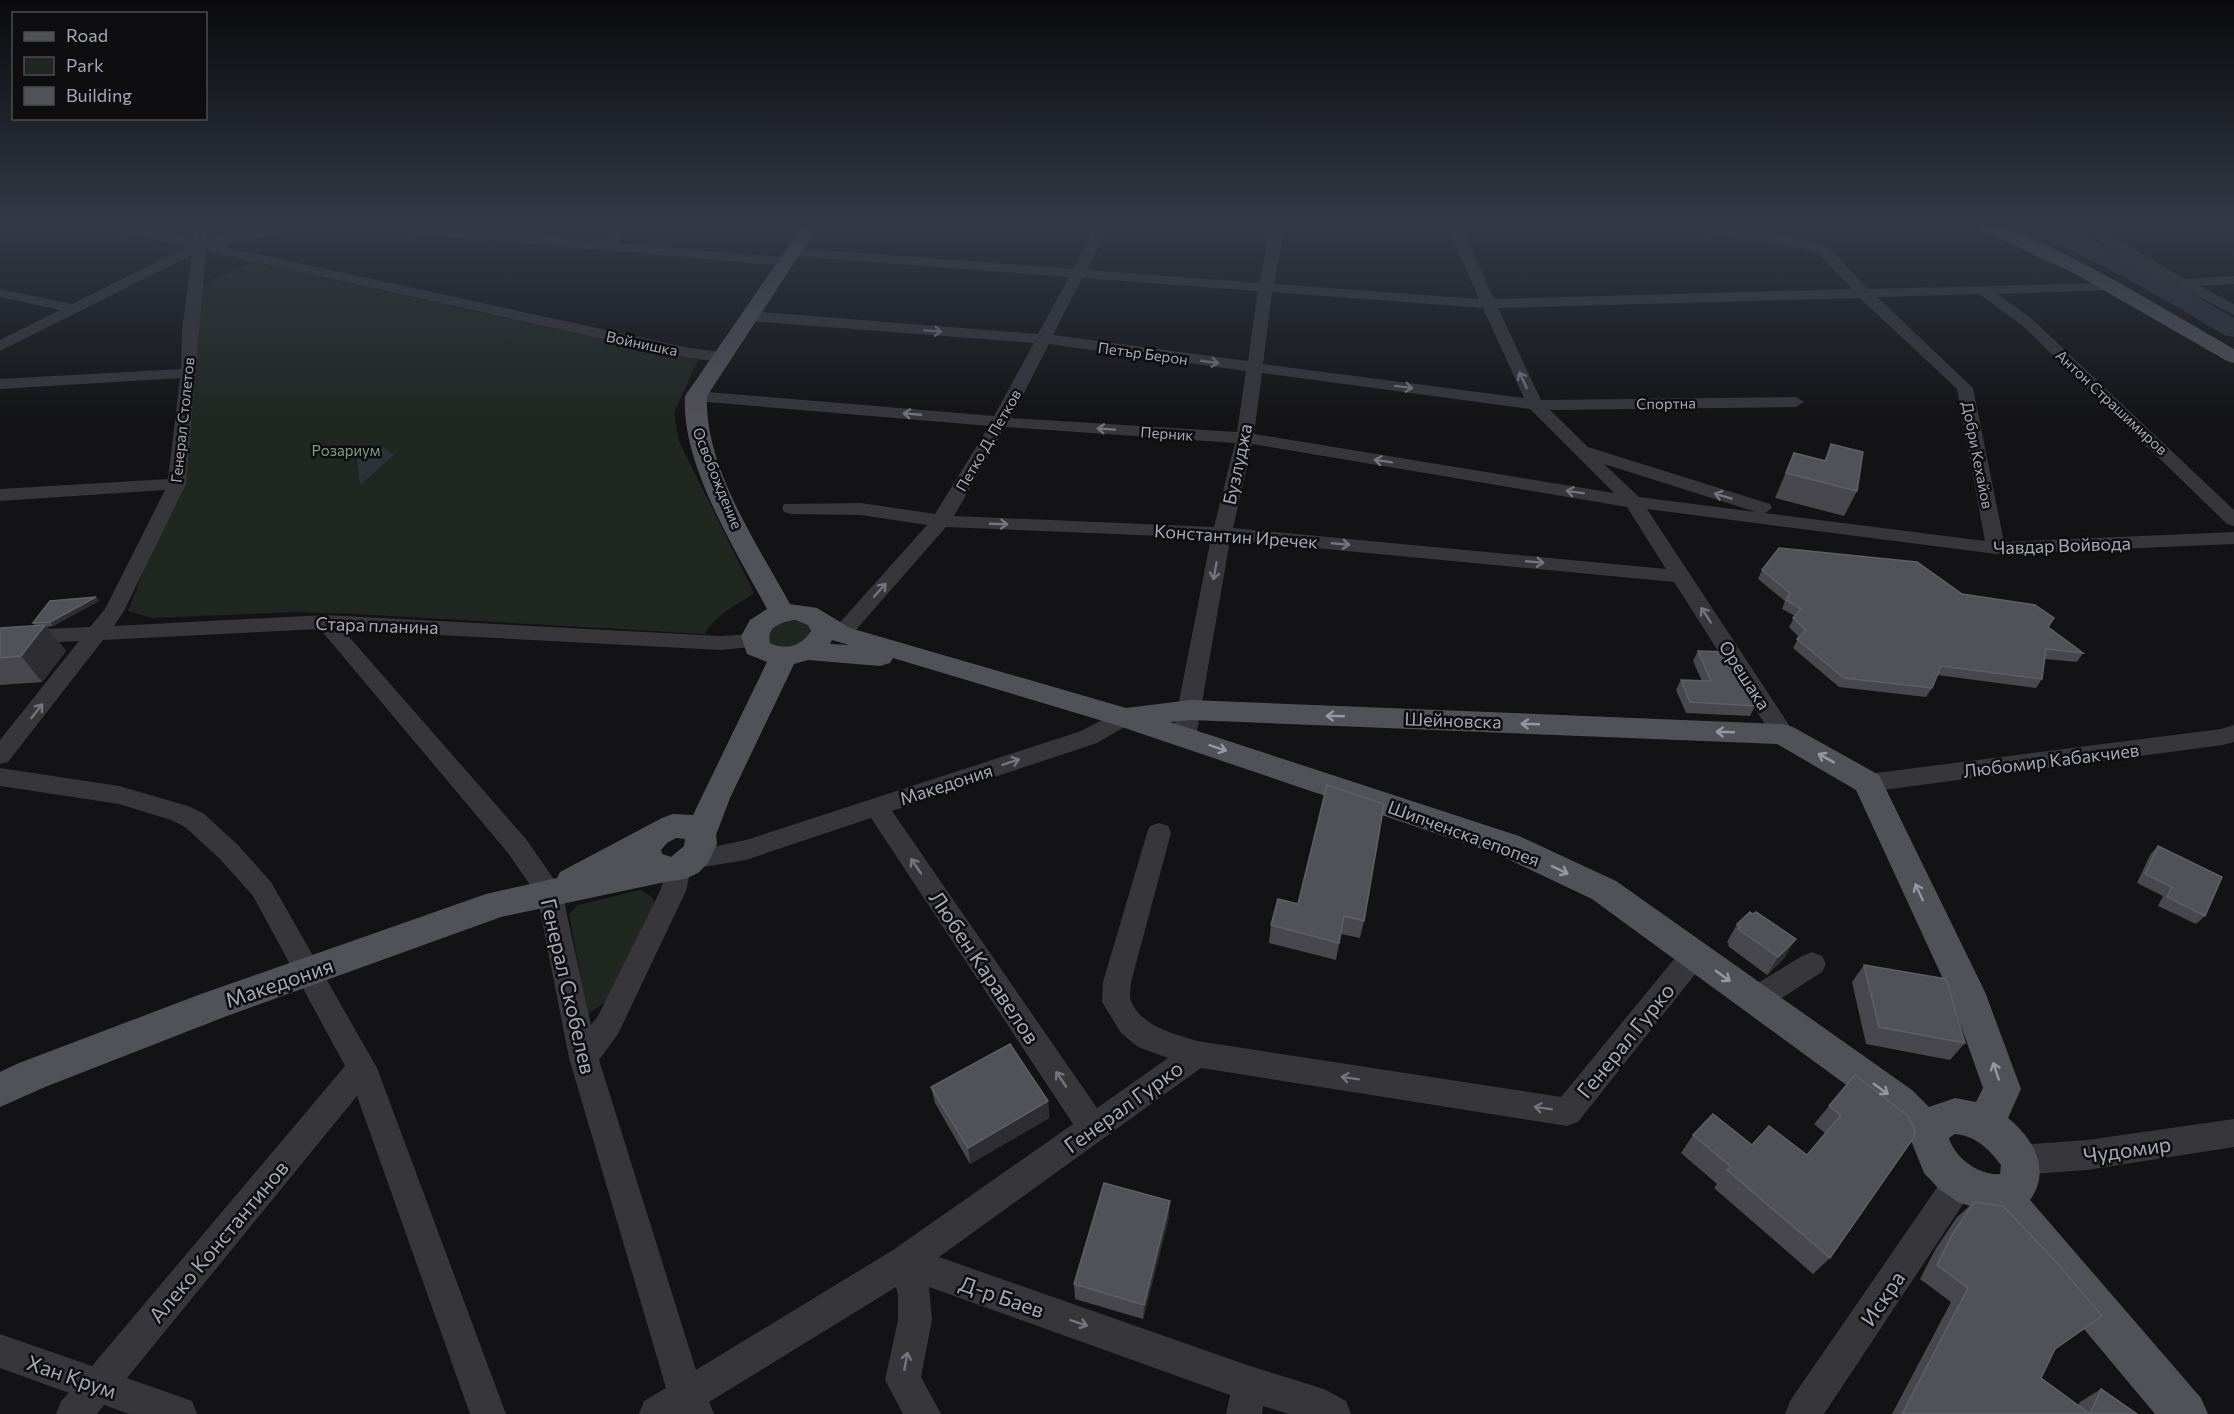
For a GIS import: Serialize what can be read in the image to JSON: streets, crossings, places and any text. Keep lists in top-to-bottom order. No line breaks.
{"streets":{"main road":["Освобождение","Орешака","Шейновска","Македония","Шипченска епопея"],"street":["Войнишка","Петър Берон","Антон Страшимиров","Спортна","Генерал Столетов","Перник","Петко Д. Петков","Добри Кехайов","Бузлуджа","Константин Иречек","Чавдар Войвода","Стара планина","Любомир Кабакчиев","Любен Каравелов","Генерал Скобелев","Генерал Гурко","Чудомир","Алеко Константинов","Д-р Баев","Искра","Хан Крум"]},"crossings":[["Петър Берон","Спортна"],["Петър Берон","Петко Д. Петков"],["Петър Берон","Бузлуджа"],["Петър Берон","Орешака"],["Спортна","Орешака"],["Генерал Столетов","Стара планина"],["Перник","Петко Д. Петков"],["Перник","Бузлуджа"],["Перник","Освобождение"],["Перник","Чавдар Войвода"],["Перник","Орешака"],["Петко Д. Петков","Константин Иречек"],["Петко Д. Петков","Шипченска епопея"],["Добри Кехайов","Чавдар Войвода"],["Бузлуджа","Константин Иречек"],["Бузлуджа","Шейновска"],["Бузлуджа","Шипченска епопея"],["Освобождение","Шипченска епопея"],["Константин Иречек","Орешака"],["Чавдар Войвода","Орешака"],["Стара планина","Шипченска епопея"],["Стара планина","Генерал Скобелев"],["Орешака","Шейновска"],["Орешака","Любомир Кабакчиев"],["Шейновска","Шипченска епопея"],["Македония","Шипченска епопея"],["Македония","Любен Каравелов"],["Македония","Генерал Скобелев"],["Шипченска епопея","Генерал Гурко"],["Шипченска епопея","Чудомир"],["Шипченска епопея","Искра"],["Любен Каравелов","Генерал Гурко"],["Генерал Скобелев","Генерал Гурко"],["Генерал Гурко","Д-р Баев"],["Чудомир","Искра"],["Алеко Константинов","Хан Крум"]],"one_way":["Петър Берон","Петко Д. Петков","Бузлуджа","Константин Иречек","Орешака","Шейновска","Шипченска епопея","Любен Каравелов","Генерал Гурко","Д-р Баев"],"parks":["Розариум"],"legend":["Road","Park","Building"]}
